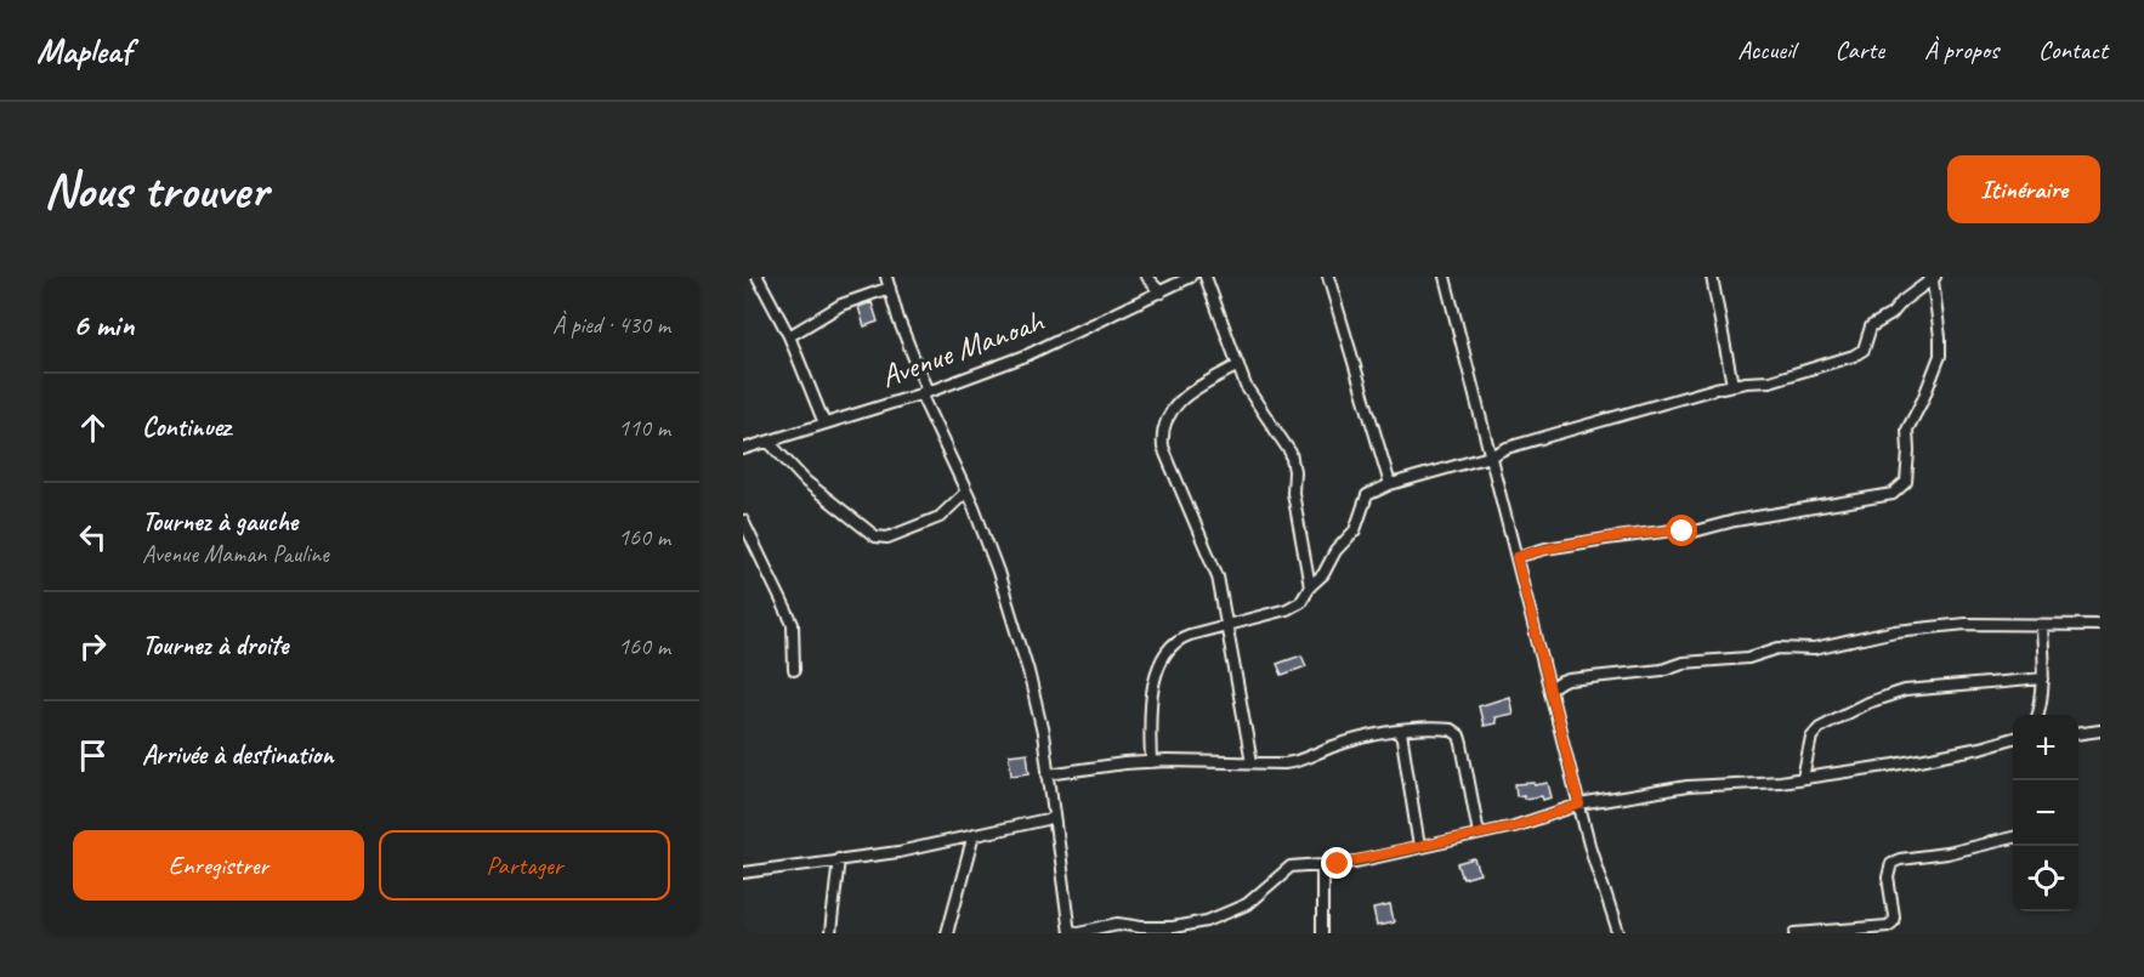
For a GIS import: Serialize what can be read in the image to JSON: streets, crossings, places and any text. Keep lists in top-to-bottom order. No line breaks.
{"streets":{"street":["Avenue Manoah"]},"page":{"header":"Mapleaf","nav":["Accueil","Carte","À propos","Contact"],"buttons":["Itinéraire",["Enregistrer","Partager"]],"title":"Nous trouver","heading":["6 min","À pied · 430 m"],"list":[["Continuez","110 m"],["Tournez à gauche","Avenue Maman Pauline","160 m"],["Tournez à droite","160 m"],"Arrivée à destination"],"map_buttons":["+","−"]}}
